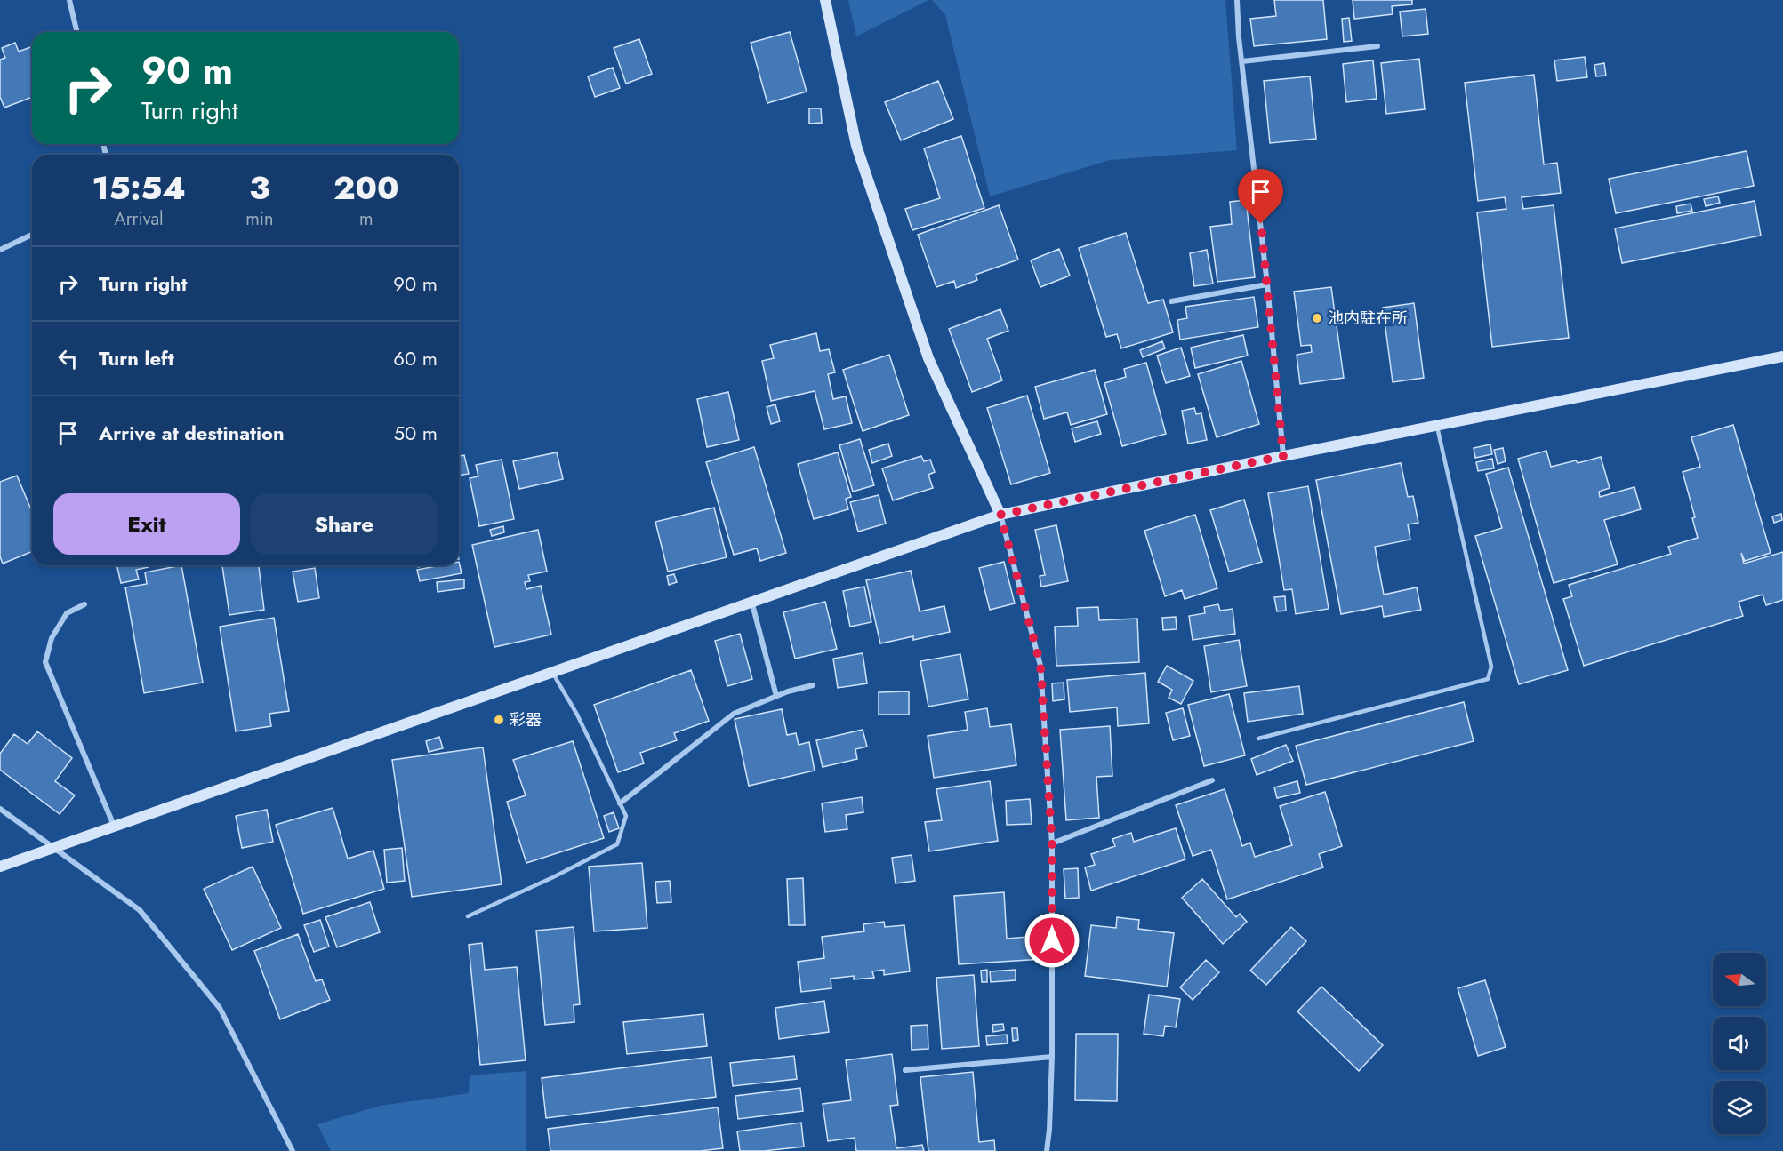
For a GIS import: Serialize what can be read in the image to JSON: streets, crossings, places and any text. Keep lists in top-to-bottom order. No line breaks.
{"places":["池内駐在所","彩器"],"north":"left","page":{"turn":["90 m","Turn right"],"eta":["15:54","Arrival","3","min","200","m"],"list":[{"name":"Turn right","value":"90 m"},{"name":"Turn left","value":"60 m"},{"name":"Arrive at destination","value":"50 m"}],"buttons":["Exit","Share"]}}
